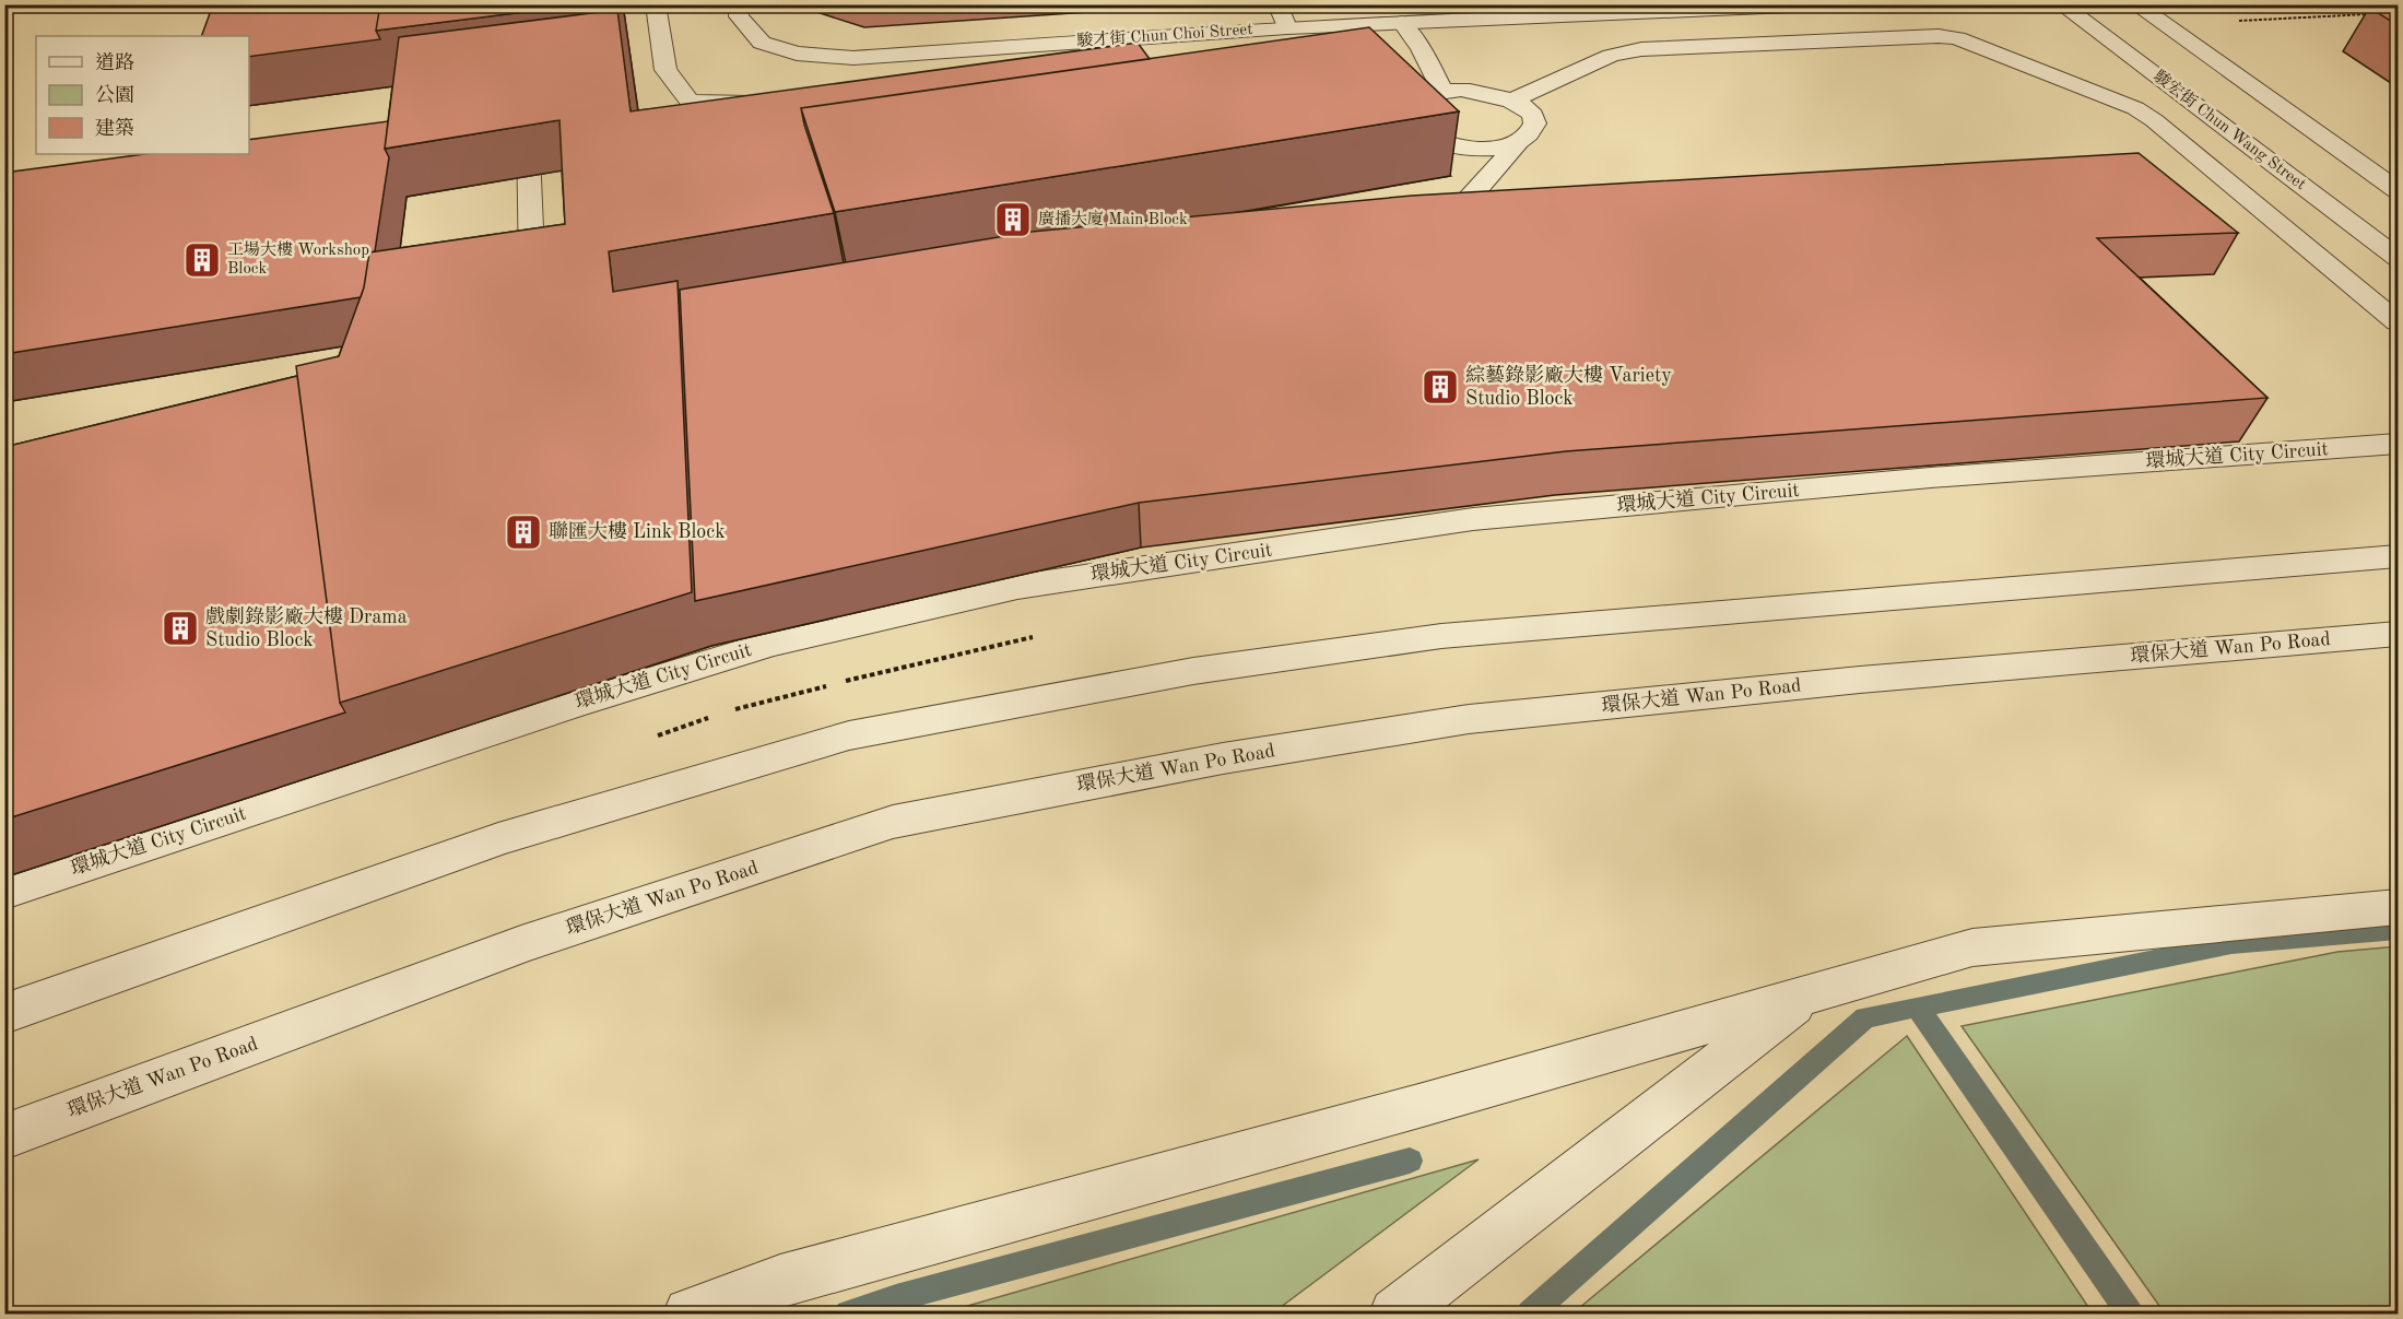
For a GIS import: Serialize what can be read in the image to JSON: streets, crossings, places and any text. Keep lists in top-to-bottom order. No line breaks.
{"streets":{"street":["駿才街 Chun Choi Street","駿宏街 Chun Wang Street","環城大道 City Circuit","環保大道 Wan Po Road"]},"places":{"building":["廣播大廈 Main Block","工場大樓 Workshop Block","綜藝錄影廠大樓 Variety Studio Block","聯匯大樓 Link Block","戲劇錄影廠大樓 Drama Studio Block"]},"legend":["道路","公園","建築"]}
